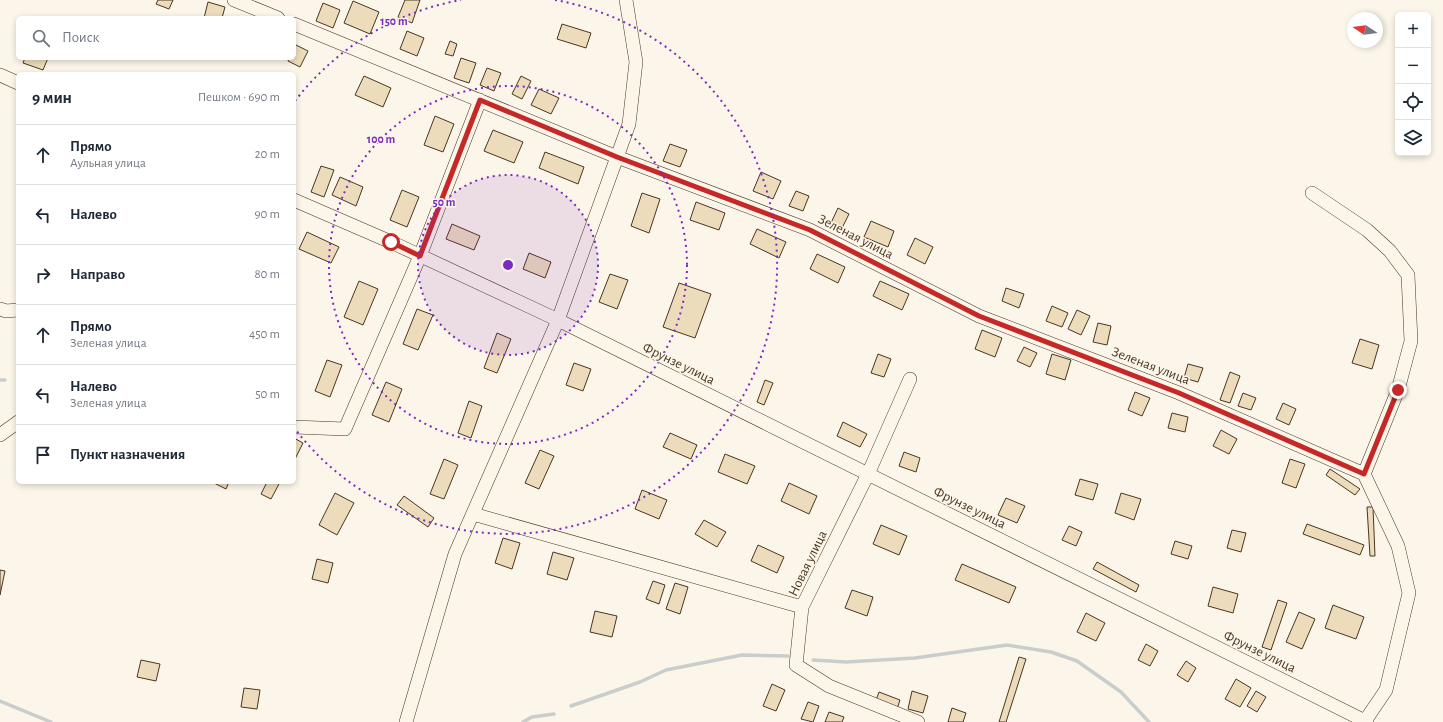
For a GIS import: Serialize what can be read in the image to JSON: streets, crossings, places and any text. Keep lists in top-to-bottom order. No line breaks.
{"streets":{"street":["Зеленая улица","Фрунзе улица","Новая улица"]},"crossings":[["Фрунзе улица","Новая улица"]],"north":"left","page":{"map_buttons":["+","−"],"search":"Поиск","heading":["9 мин","Пешком · 690 m"],"list":[["Прямо","Аульная улица","20 m"],["Налево","90 m"],["Направо","80 m"],["Прямо","Зеленая улица","450 m"],["Налево","Зеленая улица","50 m"],"Пункт назначения"]},"rings":["150 m","100 m","50 m"]}
